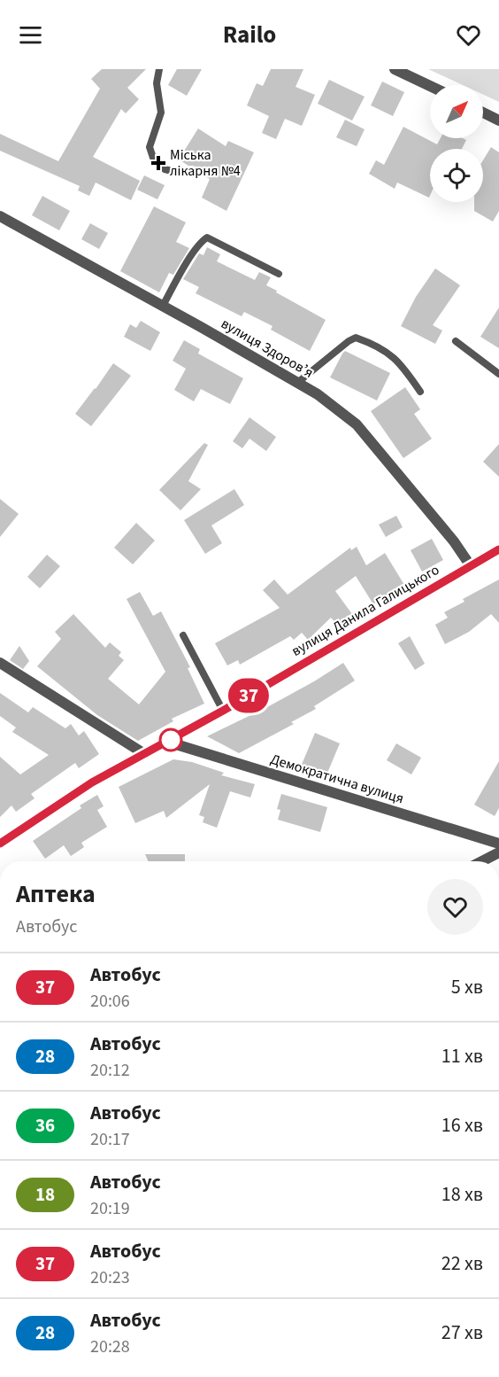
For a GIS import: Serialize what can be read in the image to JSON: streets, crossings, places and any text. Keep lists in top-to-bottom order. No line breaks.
{"streets":{"street":["вулиця Здоровʼя","вулиця Данила Галицького","Демократична вулиця"]},"crossings":[["вулиця Здоровʼя","вулиця Данила Галицького"],["вулиця Данила Галицького","Демократична вулиця"]],"places":{"health":["Міська лікарня №4"]},"lines":["bus line 37"],"north":"top right","page":{"header":"Railo","on_map":"37","heading":["Аптека","Автобус"],"list":[{"mark":"37","name":"Автобус","note":"20:06","value":"5 хв"},{"mark":"28","name":"Автобус","note":"20:12","value":"11 хв"},{"mark":"36","name":"Автобус","note":"20:17","value":"16 хв"},{"mark":"18","name":"Автобус","note":"20:19","value":"18 хв"},{"mark":"37","name":"Автобус","note":"20:23","value":"22 хв"},{"mark":"28","name":"Автобус","note":"20:28","value":"27 хв"}]}}
